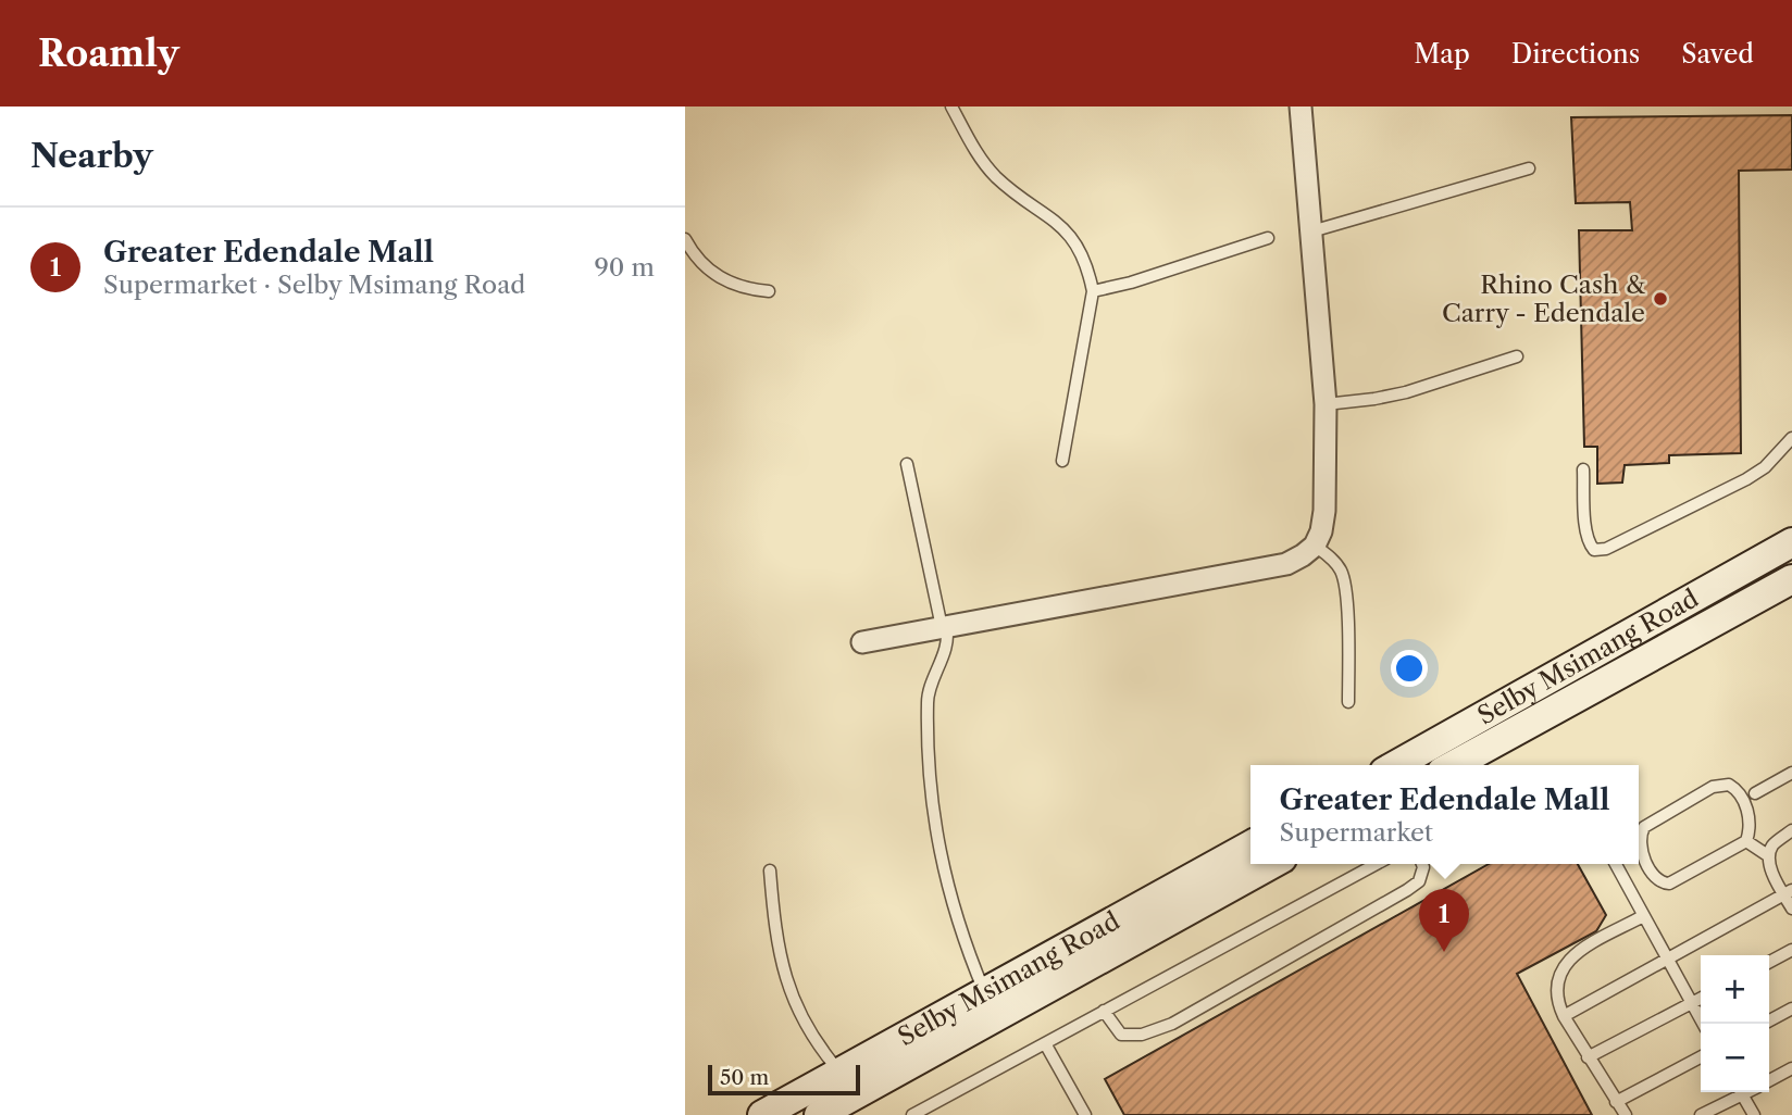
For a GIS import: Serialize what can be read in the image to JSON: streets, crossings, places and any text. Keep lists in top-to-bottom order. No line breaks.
{"streets":{"main road":["Selby Msimang Road"]},"places":["Rhino Cash & Carry - Edendale"],"scale_bar":"50 m","page":{"header":"Roamly","nav":["Map","Directions","Saved"],"heading":"Nearby","list":[{"mark":"1","name":"Greater Edendale Mall","note":"Supermarket · Selby Msimang Road","value":"90 m"}],"popup":["Greater Edendale Mall","Supermarket"],"pins":"1","map_buttons":["+","−"],"scale":"50 m"}}
